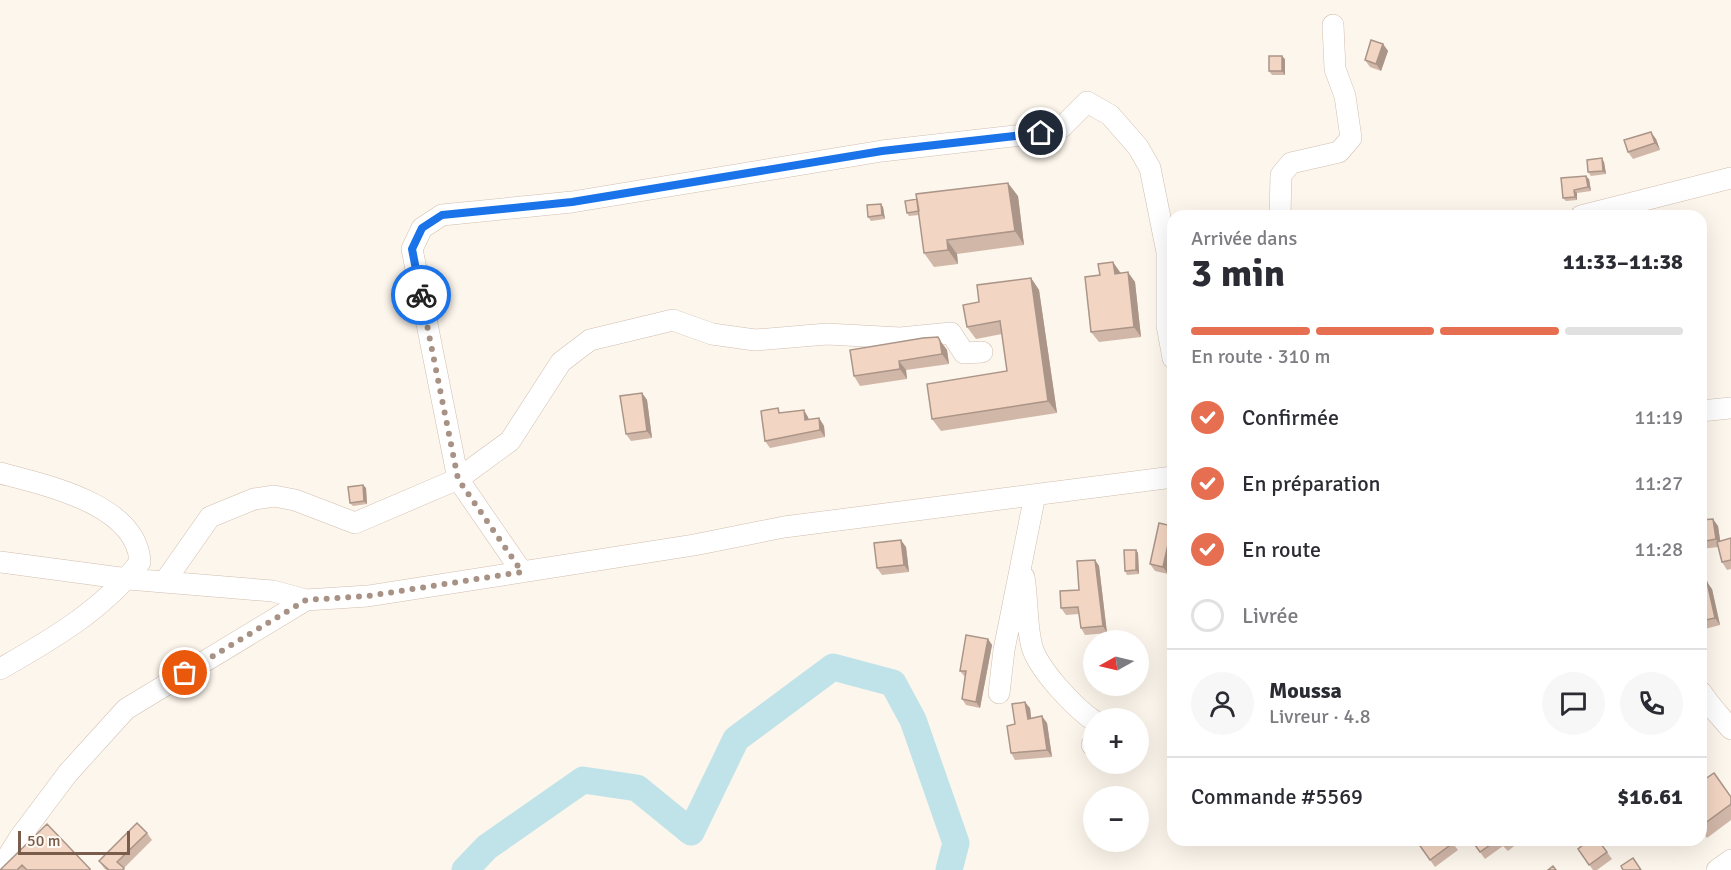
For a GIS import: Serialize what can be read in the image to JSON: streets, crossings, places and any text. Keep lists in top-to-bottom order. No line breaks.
{"scale_bar":"50 m","north":"left","page":{"heading":["3 min","Arrivée dans","11:33–11:38"],"panel":["Moussa","Livreur · 4.8","Commande #5569","$16.61"],"bar":"En route · 310 m","list":[["Confirmée","11:19"],["En préparation","11:27"],["En route","11:28"],"Livrée"],"map_buttons":["+","−"],"scale":"50 m"}}
